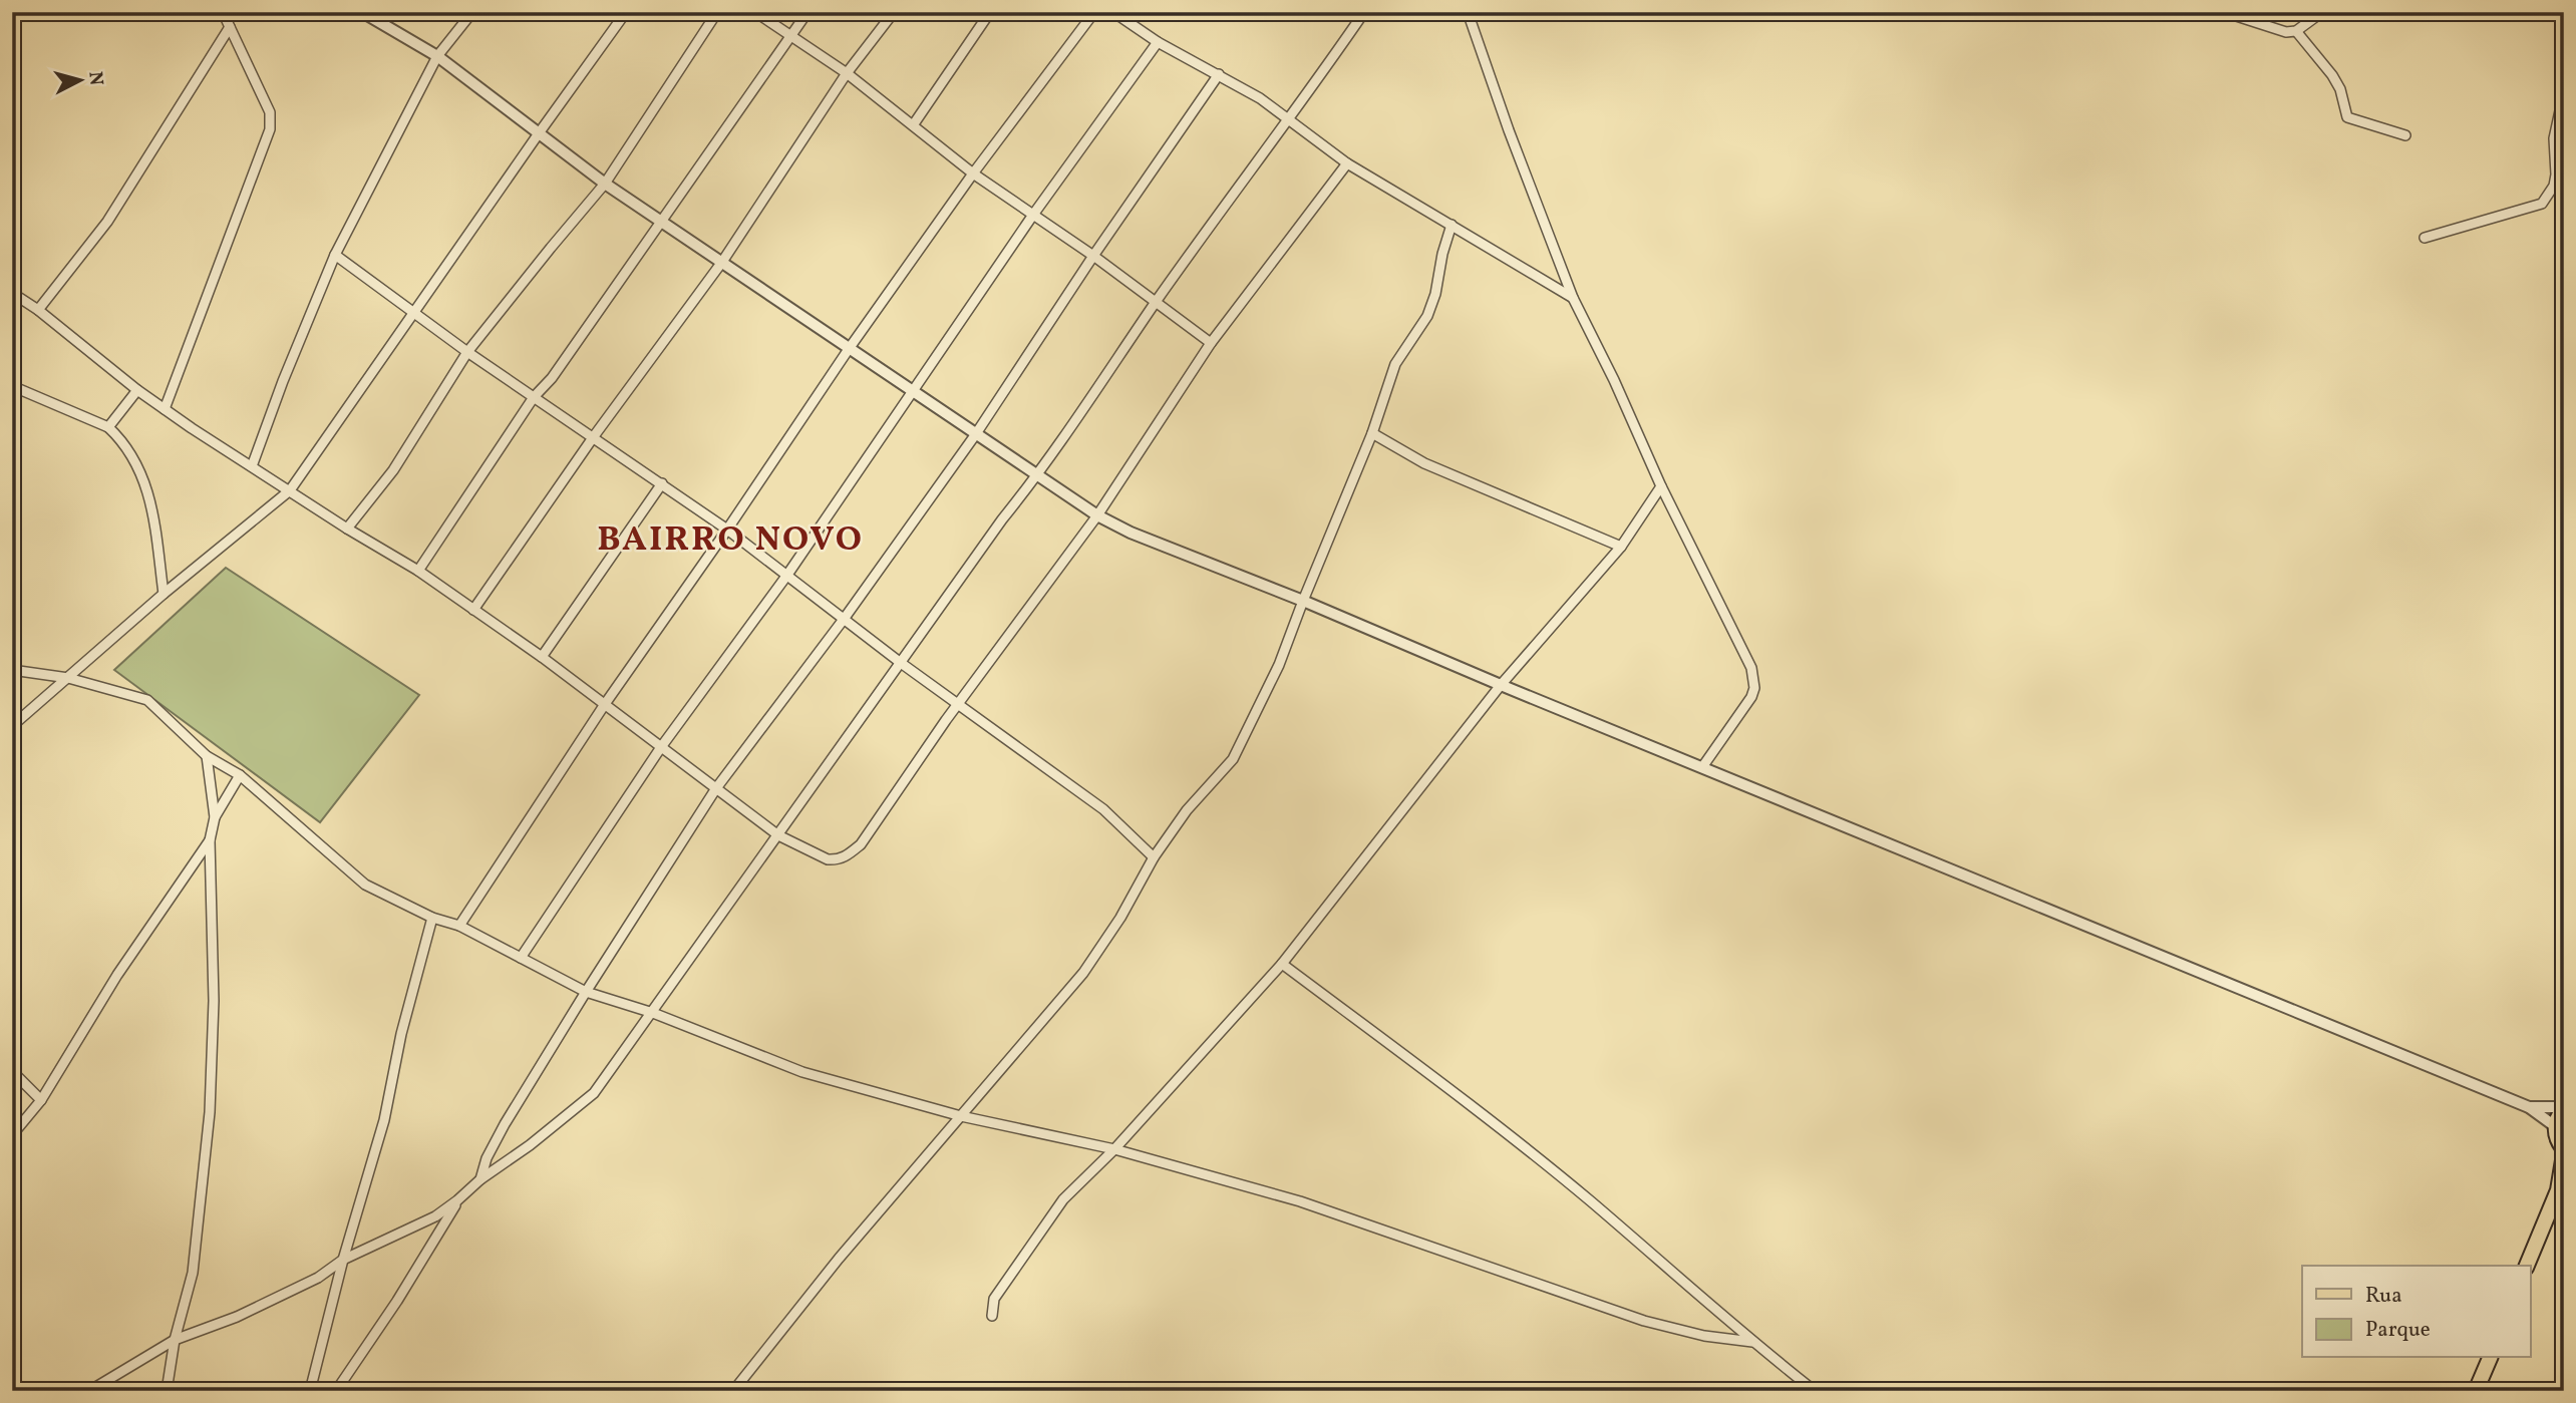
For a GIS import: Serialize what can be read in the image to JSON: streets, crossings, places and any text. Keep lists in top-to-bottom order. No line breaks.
{"districts":["BAIRRO NOVO"],"legend":["Rua","Parque"],"north":"right"}
